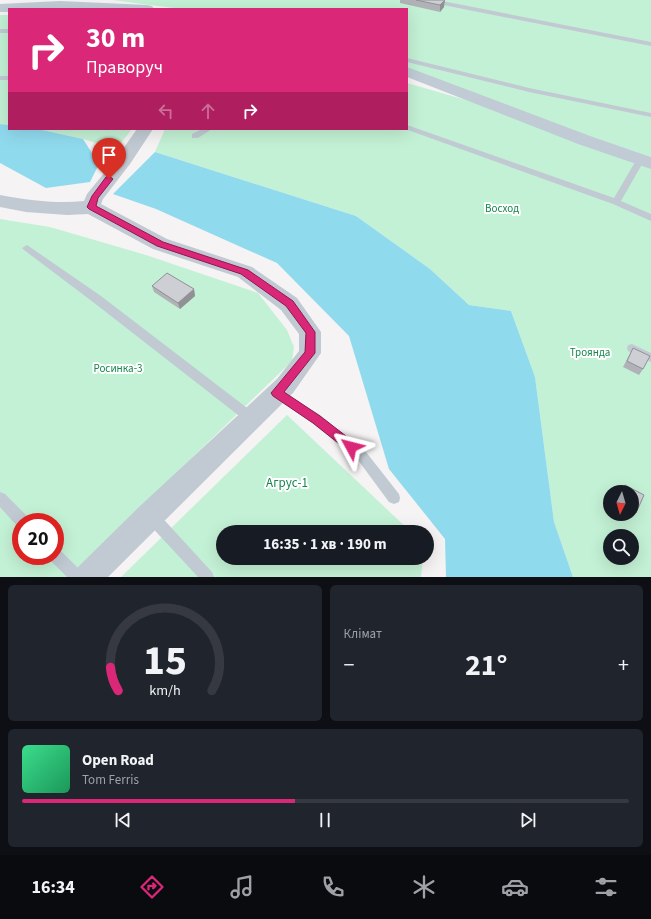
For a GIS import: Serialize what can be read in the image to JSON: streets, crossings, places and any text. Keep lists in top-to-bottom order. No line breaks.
{"parks":["Восход","Троянда","Росинка-3","Агрус-1"],"north":"bottom","page":{"turn":["30 m","Праворуч"],"limit":"20","trip":"16:35 · 1 хв · 190 m","tile":"Клімат","heat":["−","21°","+"],"song":["Open Road","Tom Ferris"],"tabs":"16:34","gauge":["15","km/h"]}}
